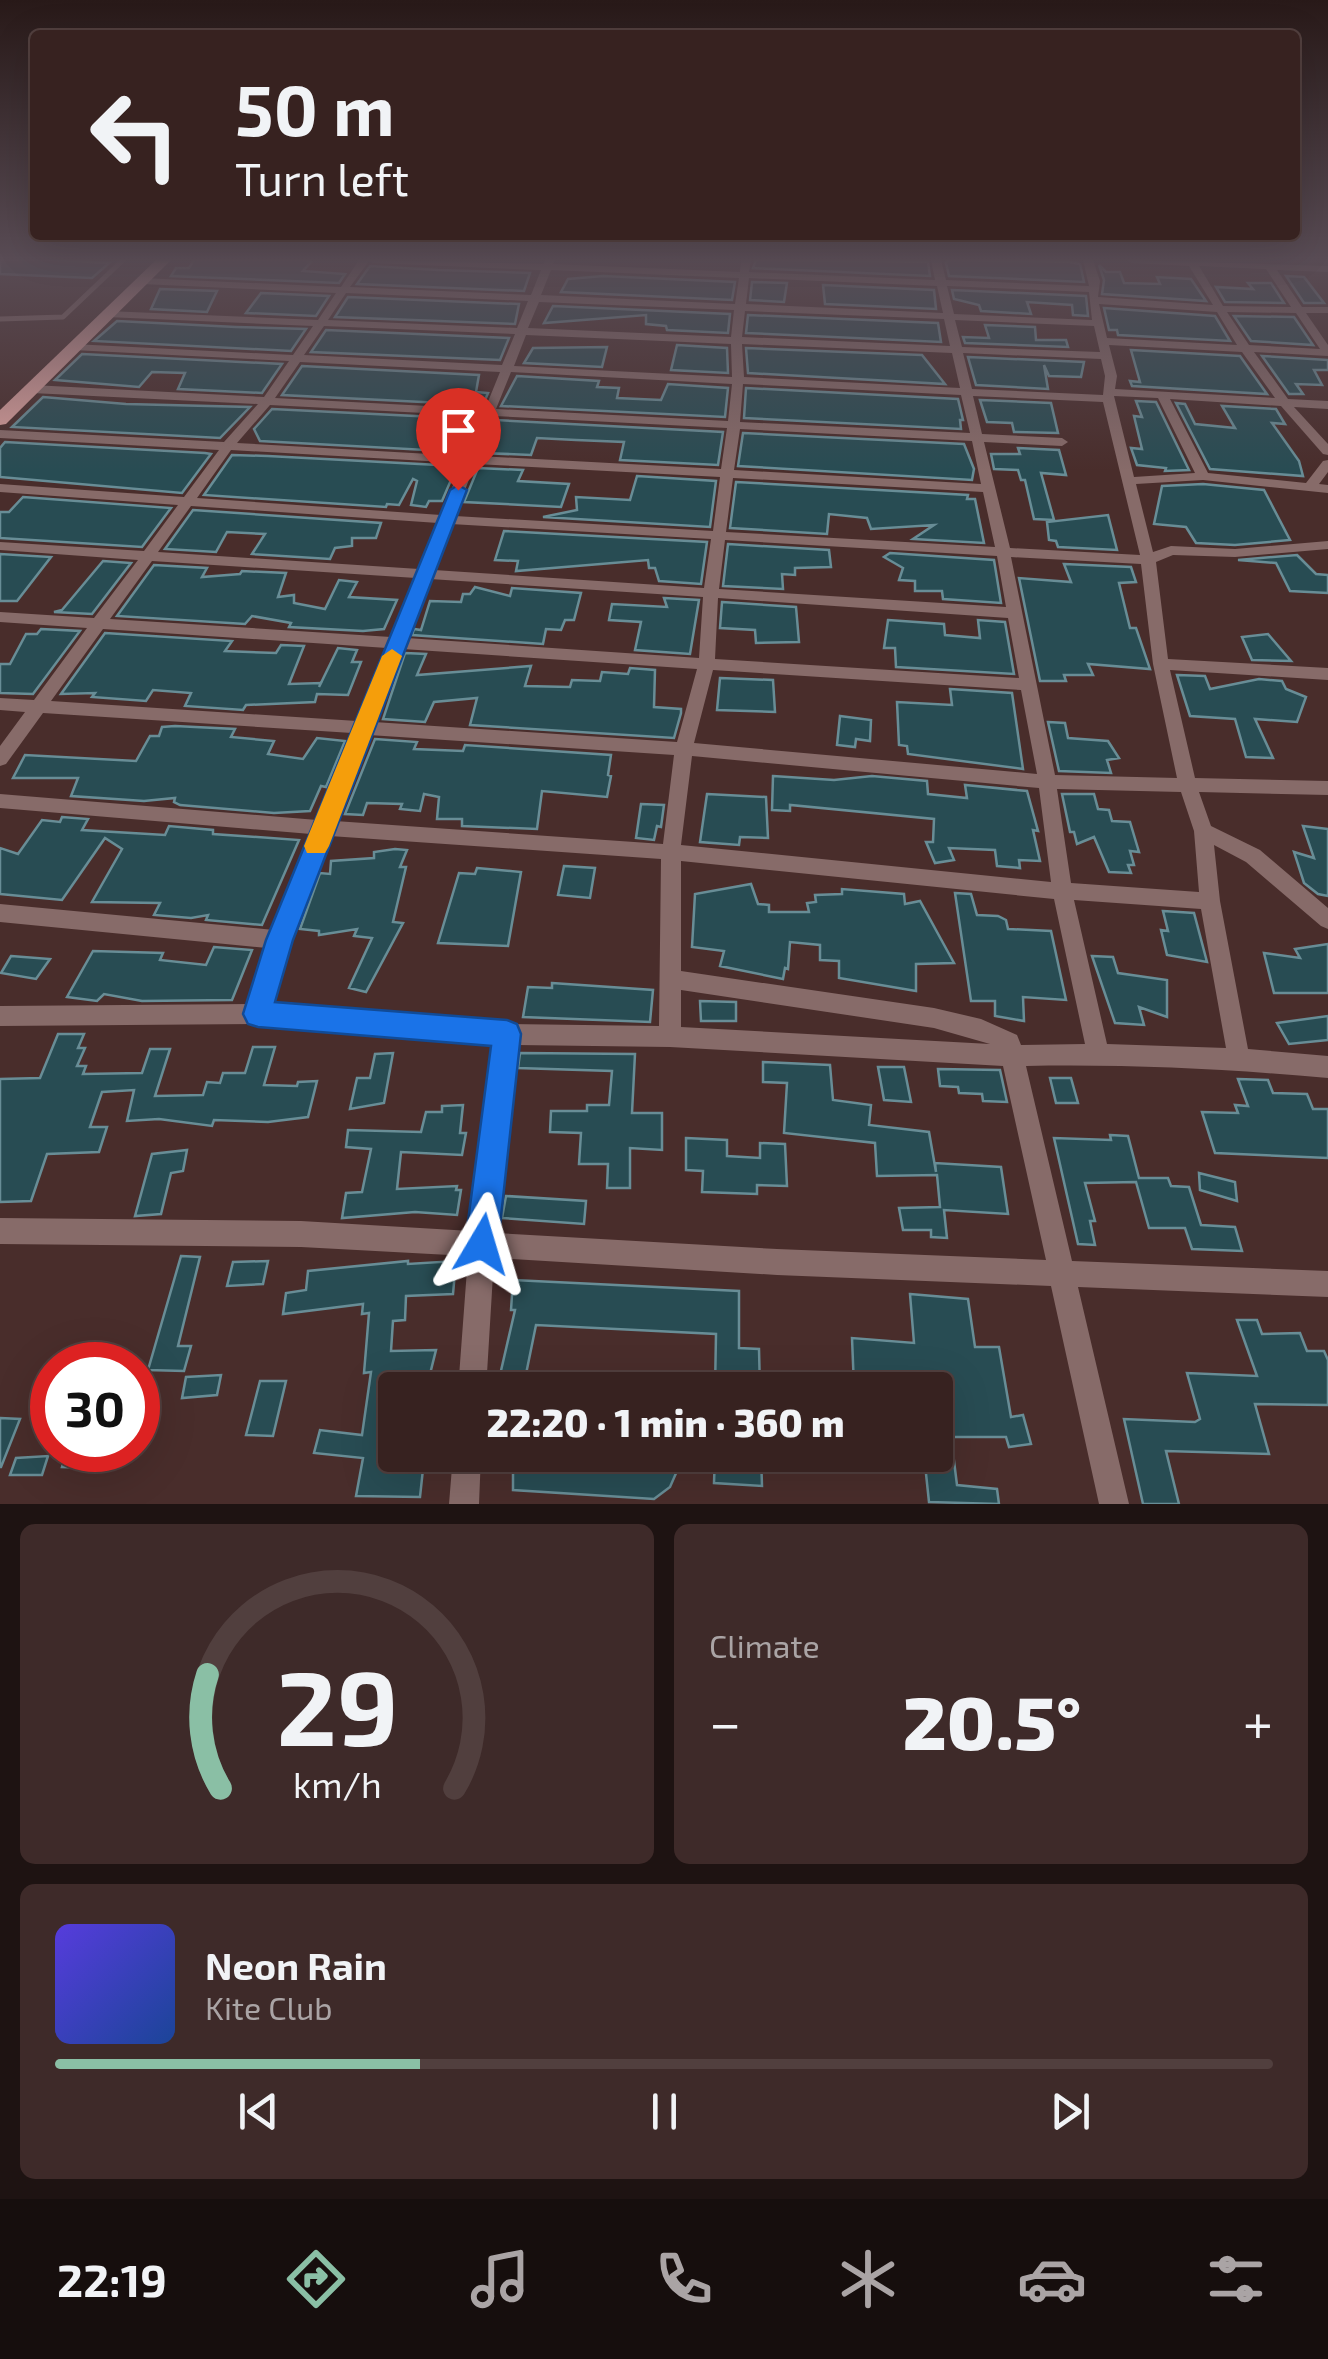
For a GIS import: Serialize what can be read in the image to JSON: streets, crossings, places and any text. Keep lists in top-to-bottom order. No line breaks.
{"page":{"turn":["50 m","Turn left"],"limit":"30","trip":"22:20 · 1 min · 360 m","tile":"Climate","heat":["−","20.5°","+"],"song":["Neon Rain","Kite Club"],"tabs":"22:19","gauge":["29","km/h"]}}
